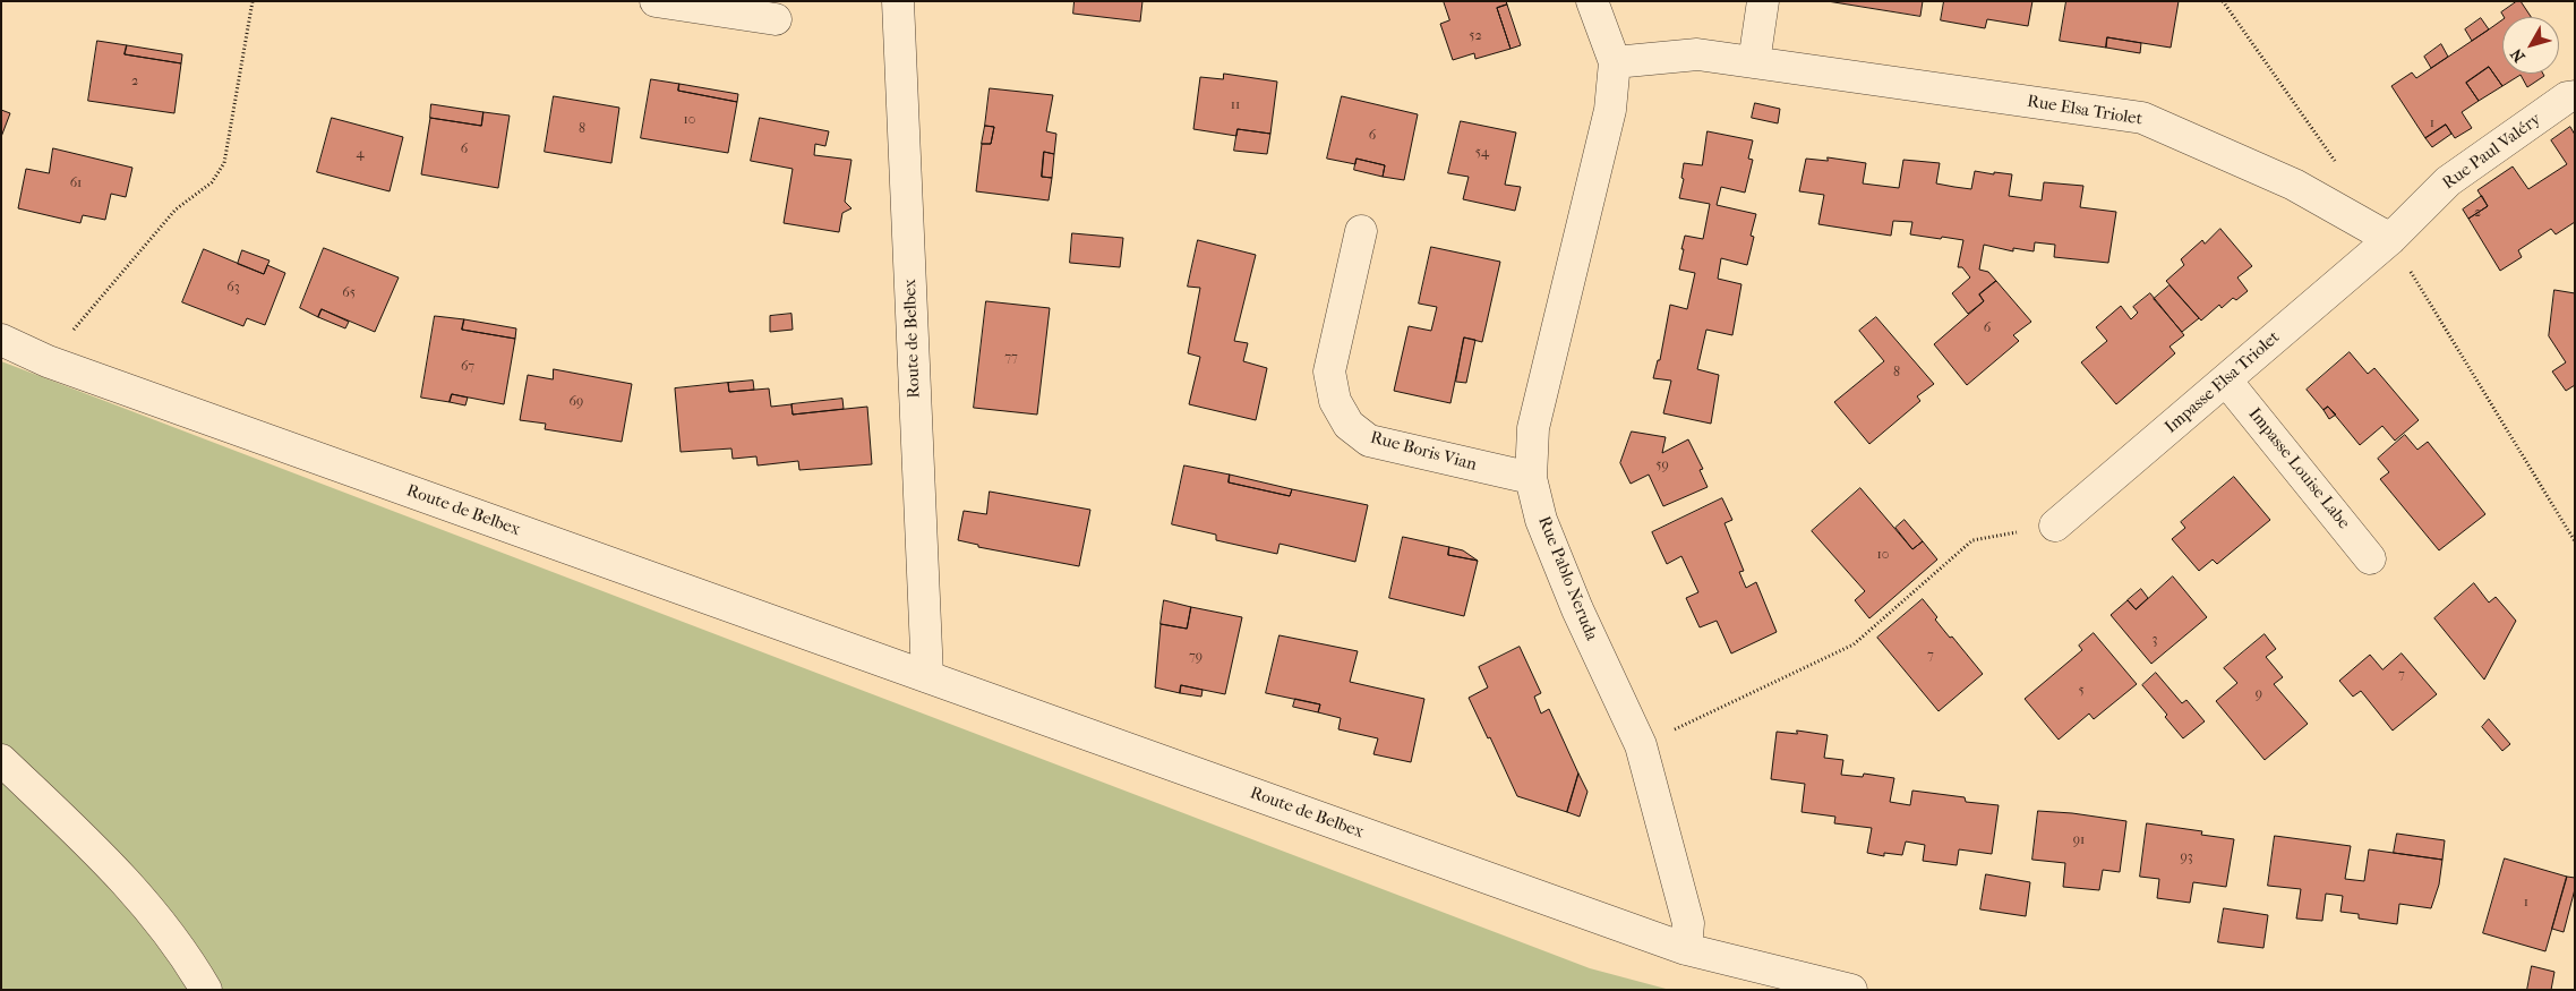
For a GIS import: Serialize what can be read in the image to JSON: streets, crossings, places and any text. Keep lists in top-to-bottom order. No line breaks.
{"streets":{"street":["Rue Elsa Triolet","Rue Paul Valéry","Route de Belbex","Impasse Elsa Triolet","Rue Boris Vian","Impasse Louise Labe","Rue Pablo Neruda"]},"crossings":[["Rue Elsa Triolet","Rue Paul Valéry"],["Rue Elsa Triolet","Impasse Elsa Triolet"],["Rue Elsa Triolet","Rue Pablo Neruda"],["Rue Paul Valéry","Impasse Elsa Triolet"],["Route de Belbex","Rue Pablo Neruda"],["Impasse Elsa Triolet","Impasse Louise Labe"],["Rue Boris Vian","Rue Pablo Neruda"]],"house_numbers":["52","2","11","10","1","8","6","6","54","4","61","2","63","65","6","77","67","8","69","59","10","3","7","79","7","5","9","91","93","1"],"north":"bottom left"}
